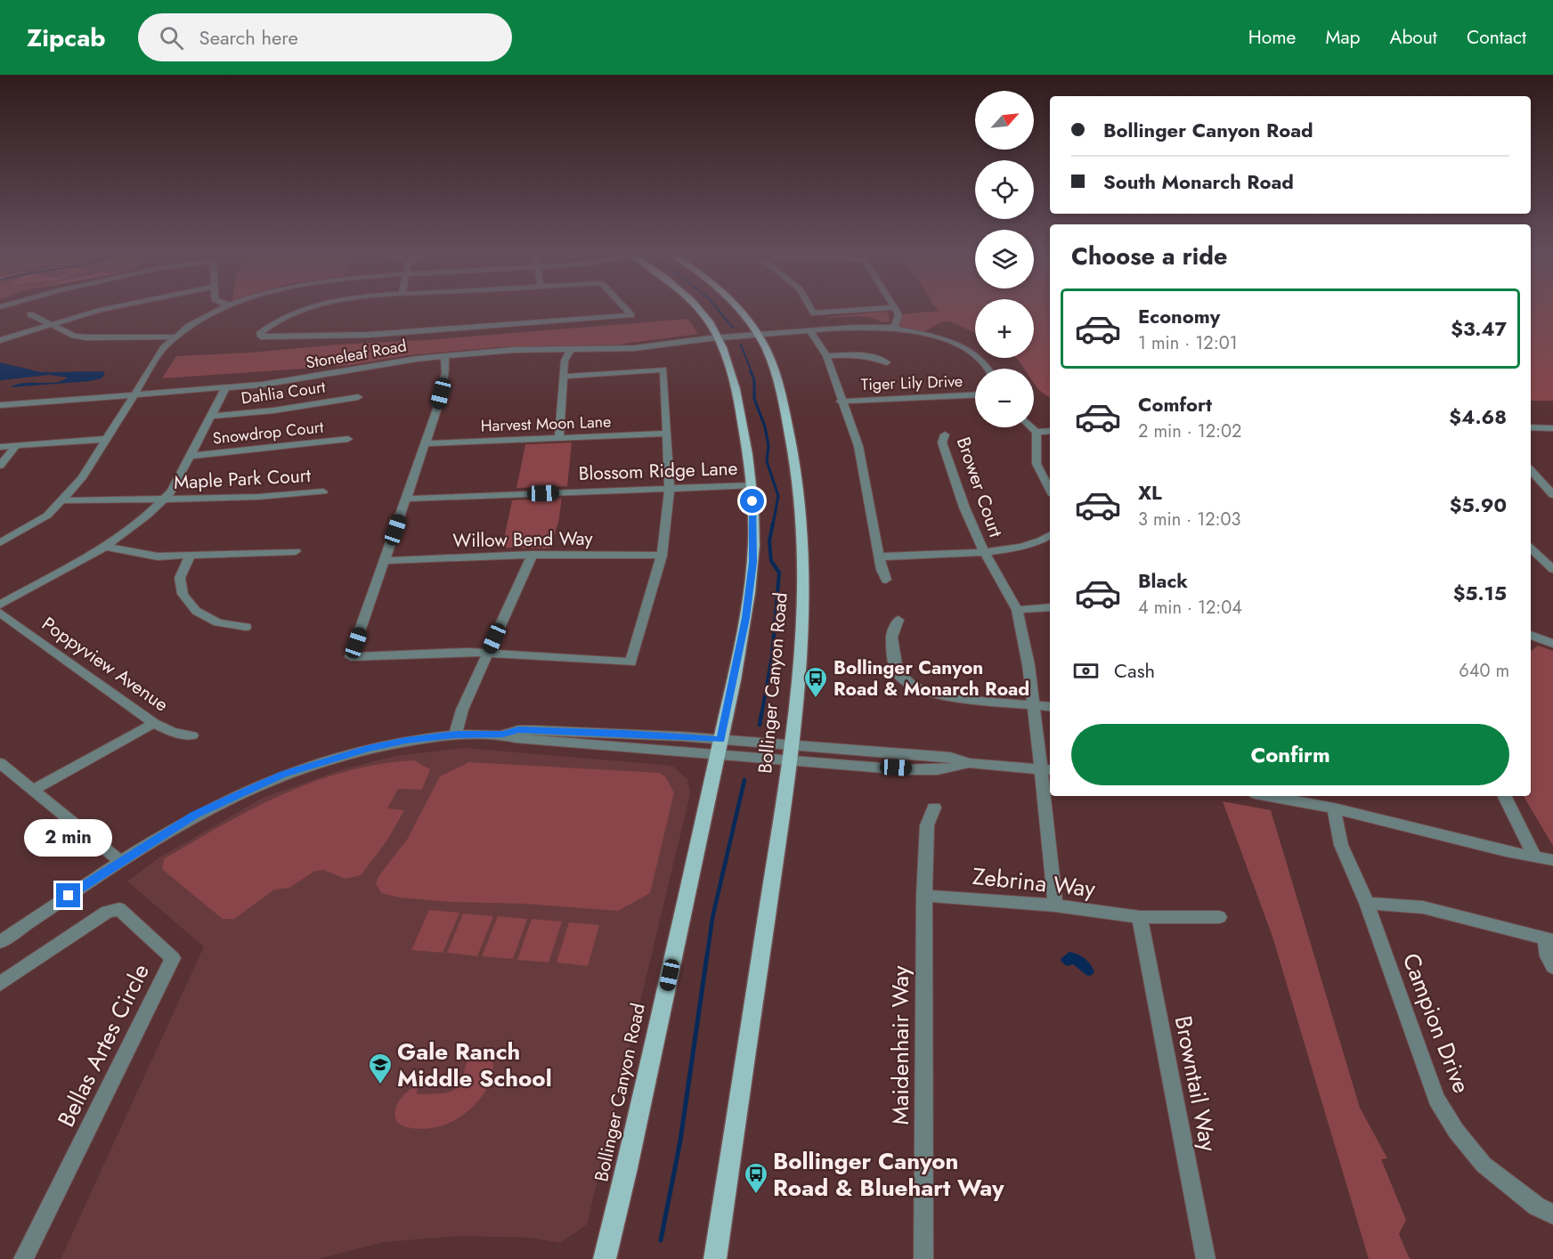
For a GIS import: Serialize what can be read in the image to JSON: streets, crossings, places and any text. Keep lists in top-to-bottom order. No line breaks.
{"streets":{"main road":["Bollinger Canyon Road"],"street":["Stoneleaf Road","Tiger Lily Drive","Dahlia Court","Harvest Moon Lane","Snowdrop Court","Blossom Ridge Lane","Maple Park Court","Brower Court","Willow Bend Way","Poppyview Avenue","Zebrina Way","Campion Drive","Bellas Artes Circle","Maidenhair Way","Browntail Way"]},"crossings":[["Stoneleaf Road","Bollinger Canyon Road"],["Blossom Ridge Lane","Bollinger Canyon Road"],["Brower Court","Zebrina Way"],["Zebrina Way","Maidenhair Way"],["Zebrina Way","Browntail Way"]],"places":{"bus stop":["Bollinger Canyon Road & Monarch Road","Bollinger Canyon Road & Bluehart Way"],"school or university":["Gale Ranch Middle School"]},"north":"top right","page":{"header":"Zipcab","search":"Search here","nav":["Home","Map","About","Contact"],"map_buttons":["+","−"],"banner":["Bollinger Canyon Road","South Monarch Road"],"heading":"Choose a ride","list":[{"name":"Economy","note":"1 min · 12:01","value":"$3.47"},{"name":"Comfort","note":"2 min · 12:02","value":"$4.68"},{"name":"XL","note":"3 min · 12:03","value":"$5.90"},{"name":"Black","note":"4 min · 12:04","value":"$5.15"}],"pay":["Cash","640 m"],"buttons":"Confirm","bubble":"2 min"}}
